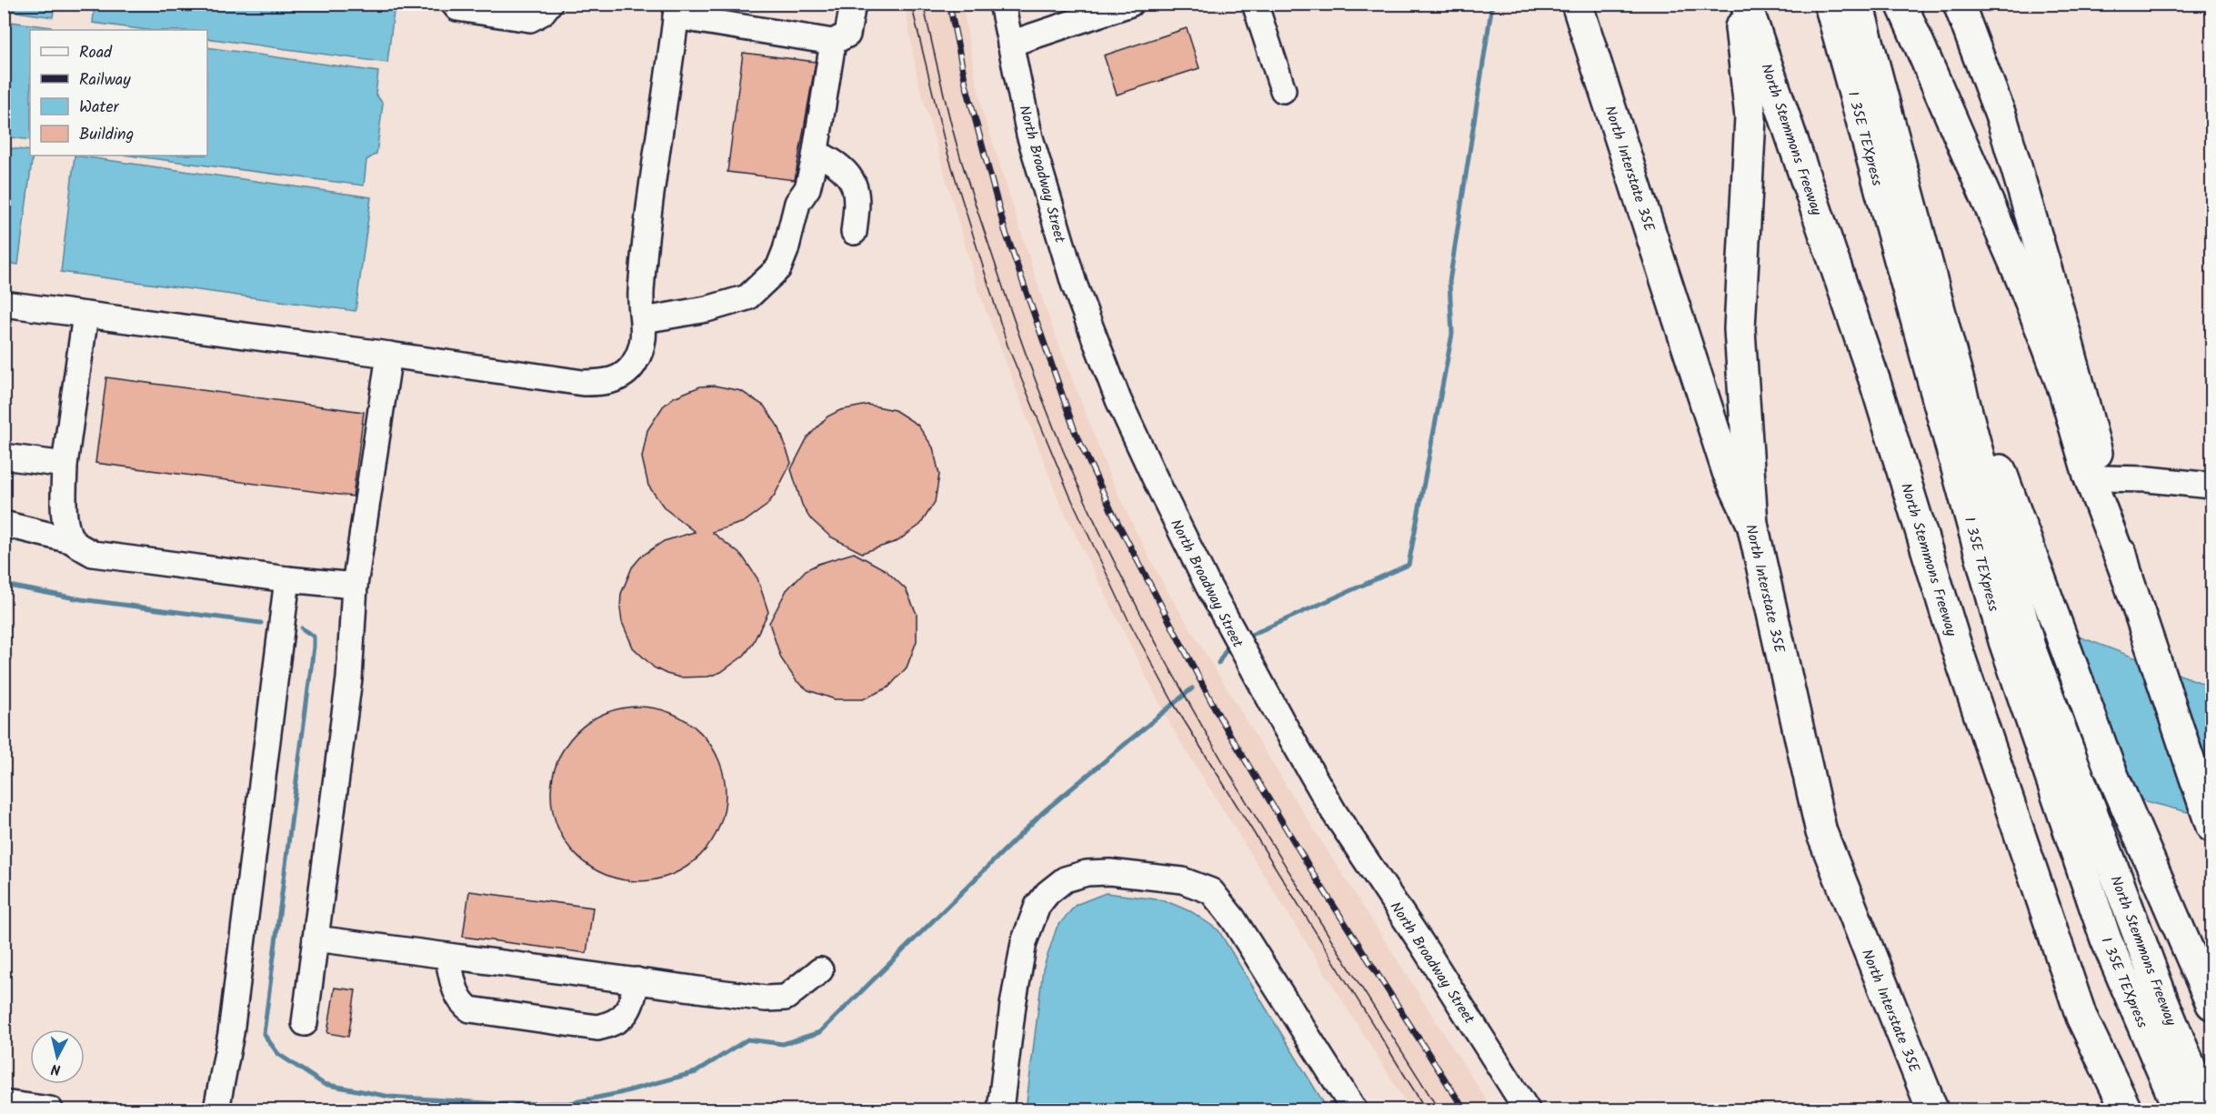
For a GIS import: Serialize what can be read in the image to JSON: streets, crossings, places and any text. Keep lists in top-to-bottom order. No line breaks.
{"streets":{"main road":["I 35E TEXpress","North Stemmons Freeway","North Interstate 35E"],"street":["North Broadway Street"]},"legend":["Road","Railway","Water","Building"],"north":"bottom"}
